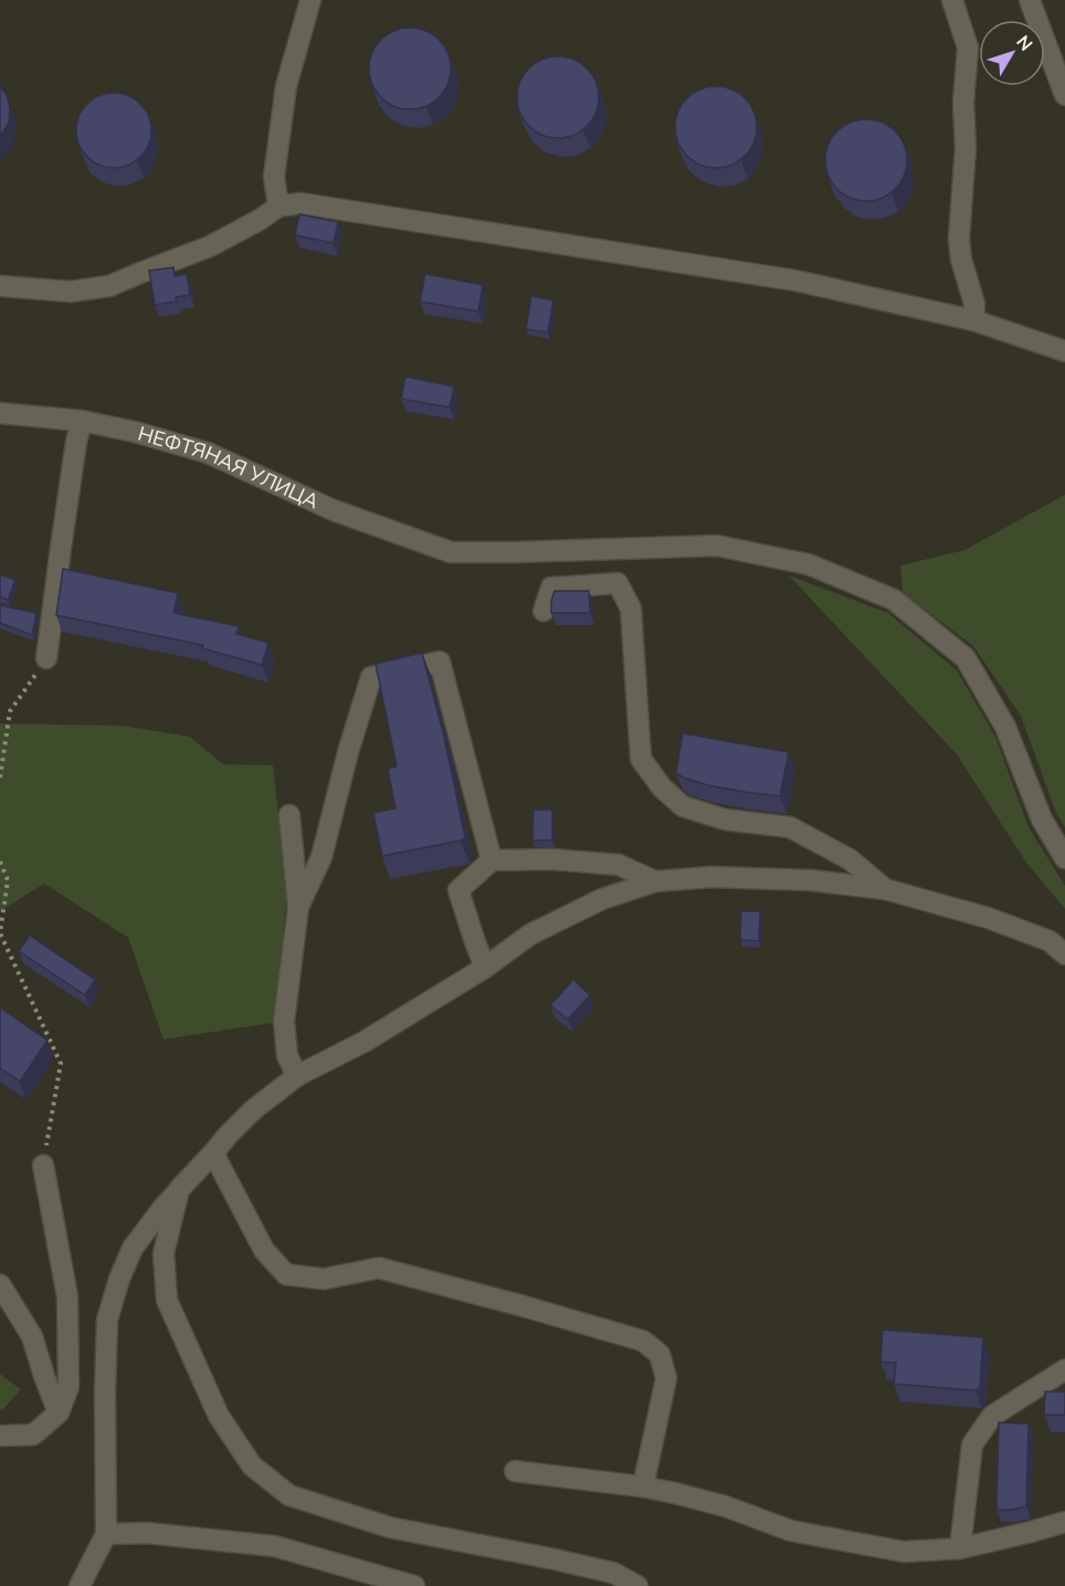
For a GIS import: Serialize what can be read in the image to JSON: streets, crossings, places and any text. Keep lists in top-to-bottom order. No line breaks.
{"streets":{"street":["НЕФТЯНАЯ УЛИЦА"]},"north":"top right"}
